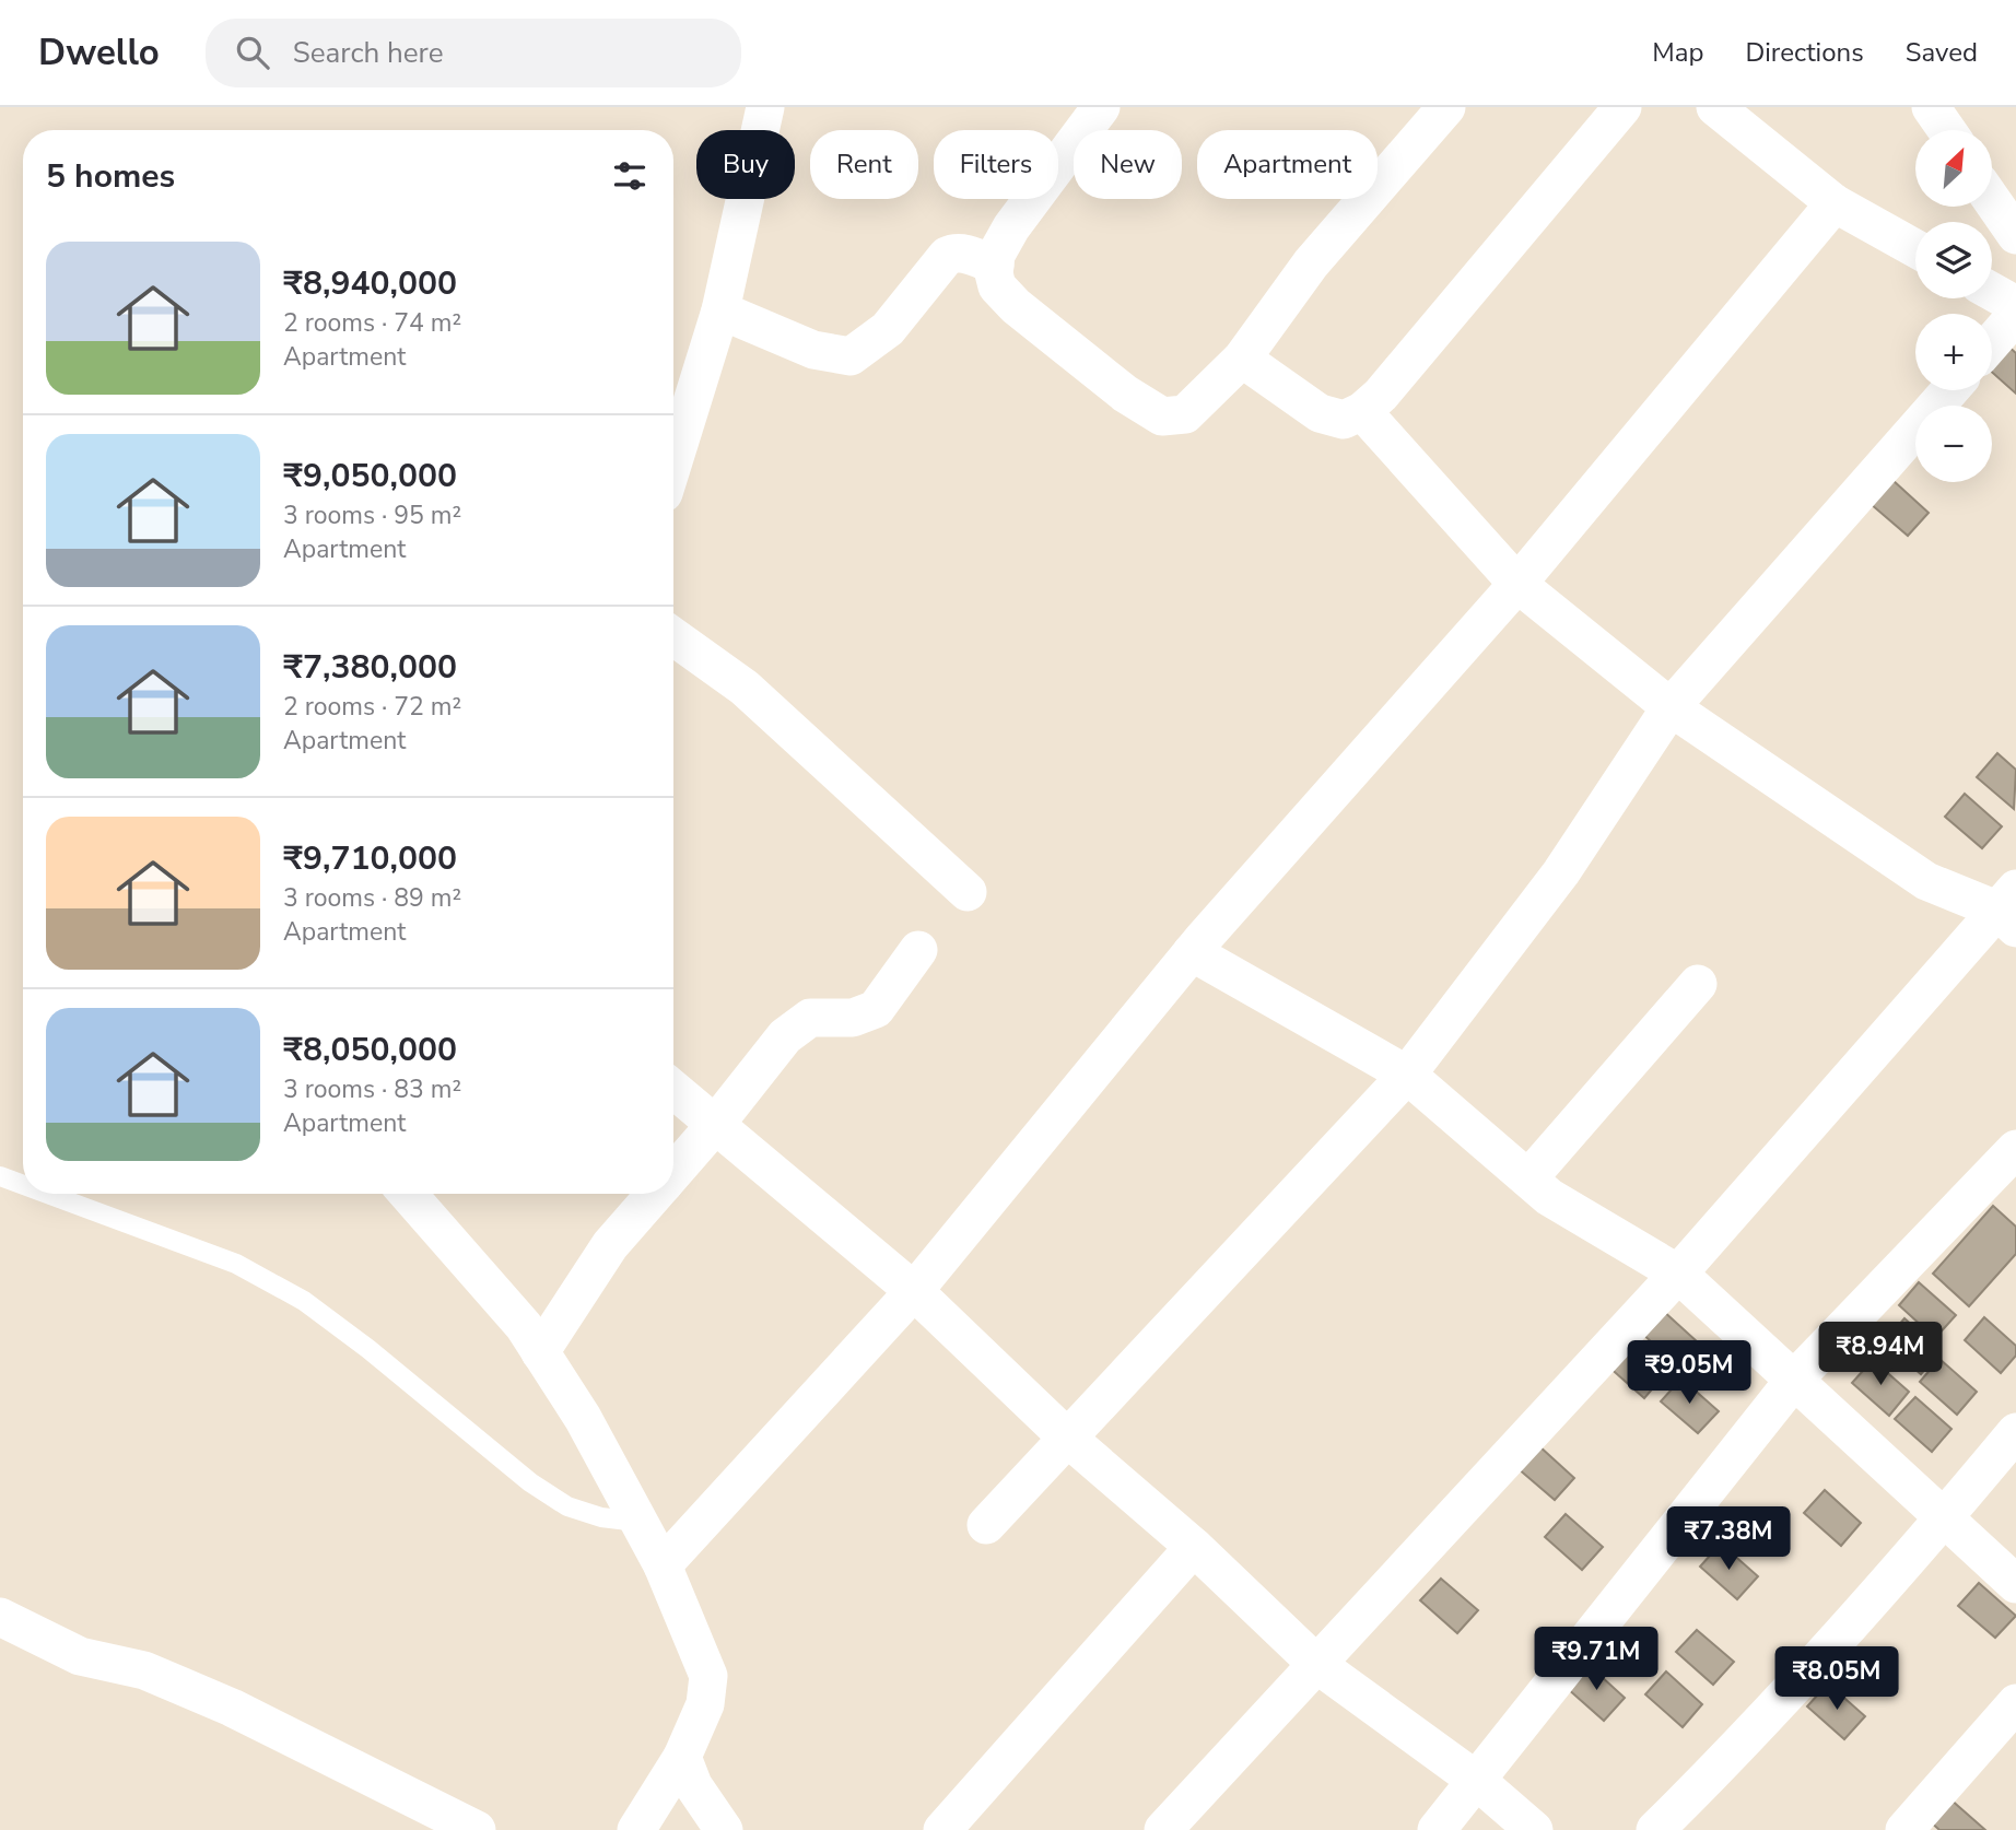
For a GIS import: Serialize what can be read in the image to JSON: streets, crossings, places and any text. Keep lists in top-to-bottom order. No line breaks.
{"north":"top right","page":{"header":"Dwello","search":"Search here","nav":["Map","Directions","Saved"],"map_buttons":["+","−"],"chip":["Buy","Rent","Filters","New","Apartment"],"heading":"5 homes","list":[{"name":"₹8,940,000","note":"2 rooms · 74 m² · Apartment"},{"name":"₹9,050,000","note":"3 rooms · 95 m² · Apartment"},{"name":"₹7,380,000","note":"2 rooms · 72 m² · Apartment"},{"name":"₹9,710,000","note":"3 rooms · 89 m² · Apartment"},{"name":"₹8,050,000","note":"3 rooms · 83 m² · Apartment"}],"price":["₹8.94M","₹9.05M","₹7.38M","₹9.71M","₹8.05M"]}}
